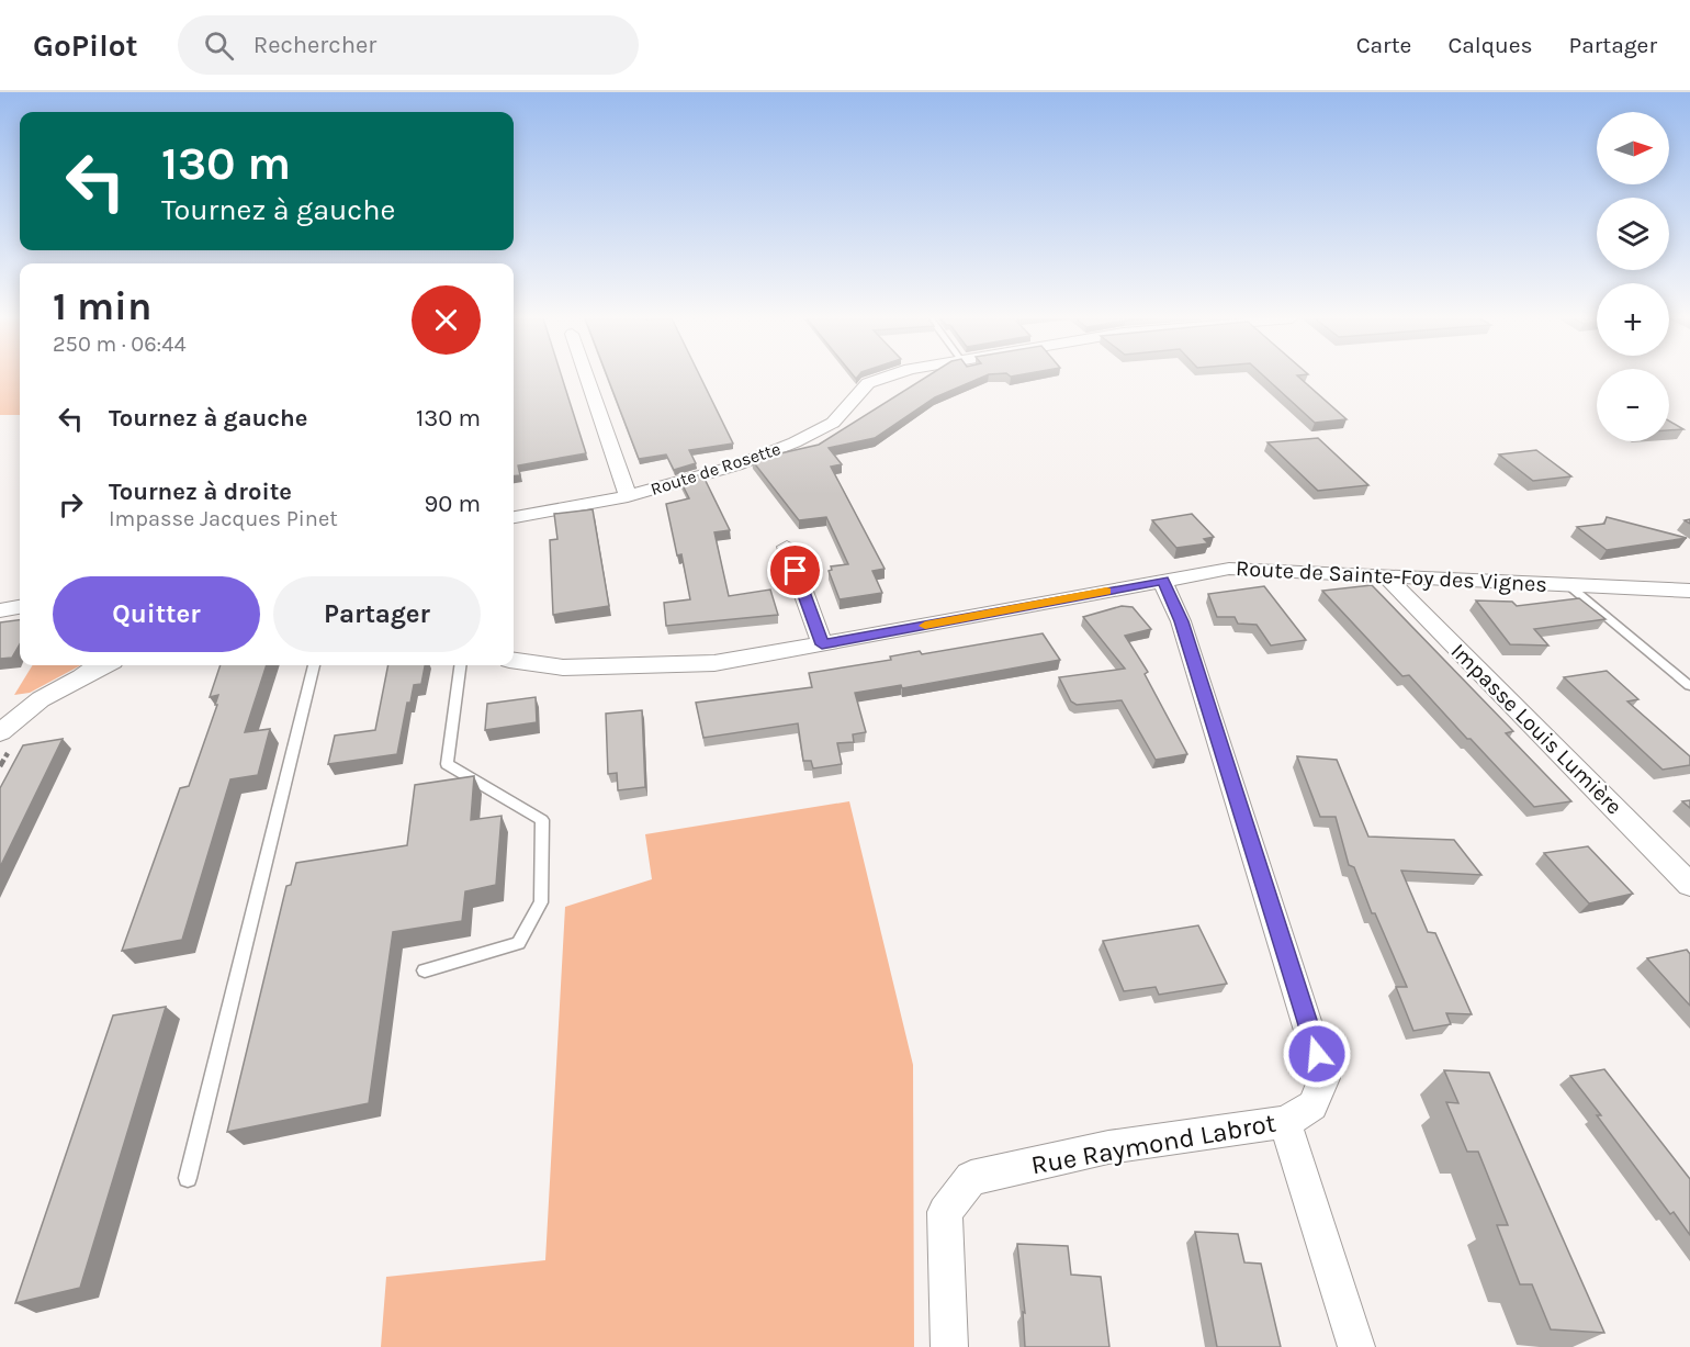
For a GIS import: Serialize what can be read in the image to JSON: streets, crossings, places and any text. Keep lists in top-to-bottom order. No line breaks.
{"streets":{"street":["Route de Rosette","Route de Sainte-Foy des Vignes","Impasse Louis Lumière","Rue Raymond Labrot"]},"crossings":[["Route de Sainte-Foy des Vignes","Impasse Louis Lumière"],["Route de Sainte-Foy des Vignes","Rue Raymond Labrot"]],"north":"right","page":{"header":"GoPilot","search":"Rechercher","nav":["Carte","Calques","Partager"],"map_buttons":["+","−"],"turn":["130 m","Tournez à gauche"],"heading":["1 min","250 m · 06:44"],"list":[{"name":"Tournez à gauche","value":"130 m"},{"name":"Tournez à droite","note":"Impasse Jacques Pinet","value":"90 m"}],"buttons":["Quitter","Partager"]}}
